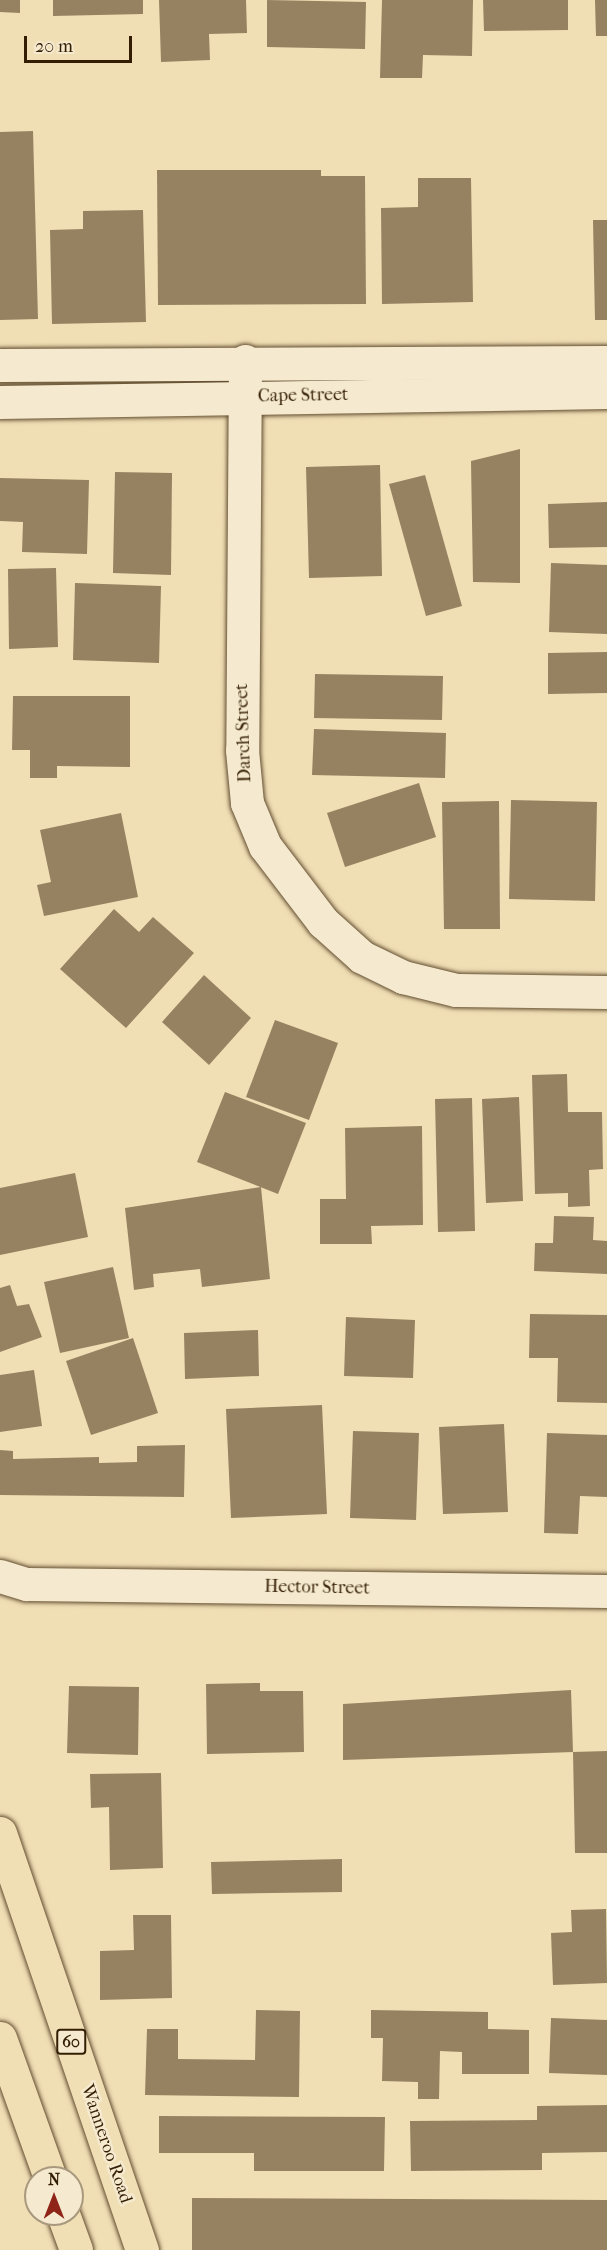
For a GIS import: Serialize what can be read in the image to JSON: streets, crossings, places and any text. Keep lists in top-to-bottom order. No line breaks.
{"streets":{"highway":["60","Wanneroo Road"],"street":["Cape Street","Darch Street","Hector Street"]},"crossings":[["Cape Street","Darch Street"]],"scale_bar":"20 m","north":"top"}
